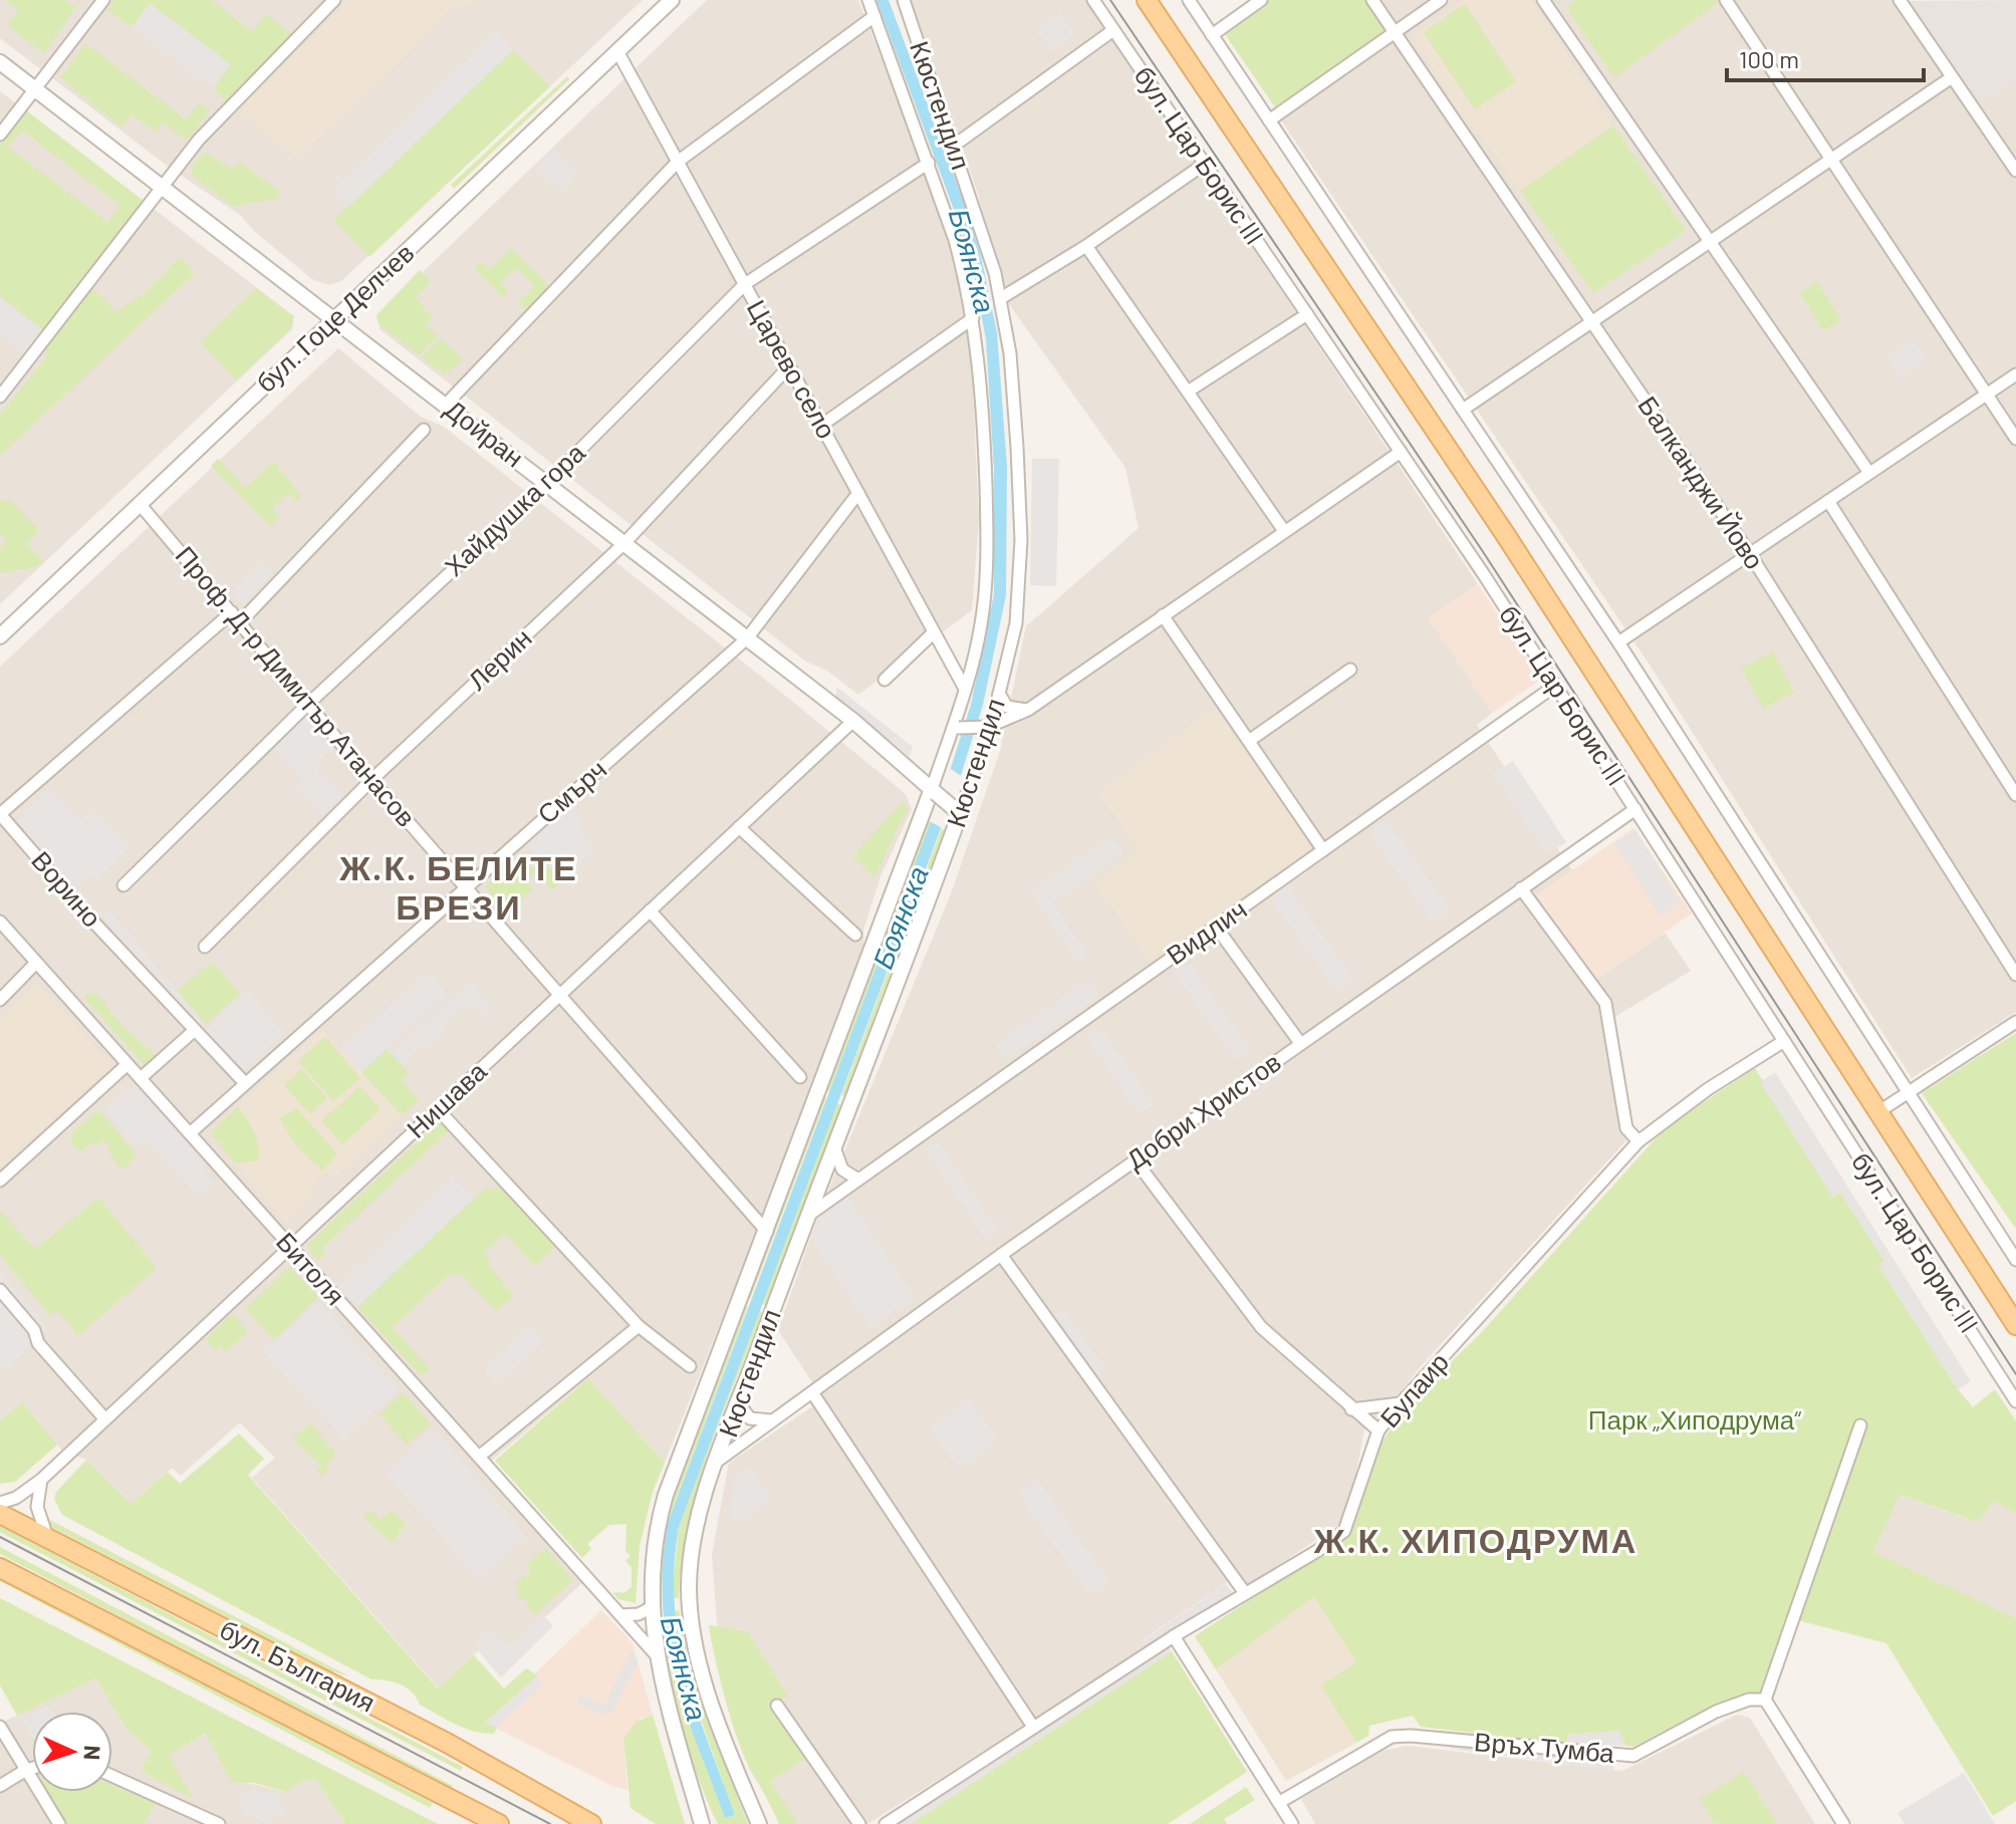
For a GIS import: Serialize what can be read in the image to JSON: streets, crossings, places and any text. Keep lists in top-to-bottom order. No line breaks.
{"streets":{"main road":["бул. Цар Борис III","бул. България"],"street":["Кюстендил","бул. Гоце Делчев","Царево село","Дойран","Балканджи Йово","Хайдушка гора","Лерин","Проф. Д-р Димитър Атанасов","Смърч","Ворино","Видлич","Нишава","Добри Христов","Битоля","Булаир","Връх Тумба"]},"crossings":[["Кюстендил","Царево село"],["Кюстендил","Дойран"],["Кюстендил","Хайдушка гора"],["Кюстендил","Проф. Д-р Димитър Атанасов"],["Кюстендил","Видлич"],["Кюстендил","Добри Христов"],["Кюстендил","Битоля"],["бул. Цар Борис III","Видлич"],["бул. Цар Борис III","Добри Христов"],["бул. Цар Борис III","Булаир"],["бул. Гоце Делчев","Царево село"],["бул. Гоце Делчев","Дойран"],["бул. Гоце Делчев","Проф. Д-р Димитър Атанасов"],["Царево село","Хайдушка гора"],["Царево село","Лерин"],["Царево село","Смърч"],["Дойран","Хайдушка гора"],["Дойран","Лерин"],["Дойран","Смърч"],["Дойран","Нишава"],["Хайдушка гора","Проф. Д-р Димитър Атанасов"],["Лерин","Проф. Д-р Димитър Атанасов"],["Проф. Д-р Димитър Атанасов","Смърч"],["Проф. Д-р Димитър Атанасов","Ворино"],["Проф. Д-р Димитър Атанасов","Нишава"],["Смърч","Битоля"],["Нишава","Битоля"]],"districts":["Ж.К. БЕЛИТЕ БРЕЗИ","Ж.К. ХИПОДРУМА"],"water":["Боянска"],"parks":["Парк „Хиподрума“"],"scale_bar":"100 m","north":"right"}
